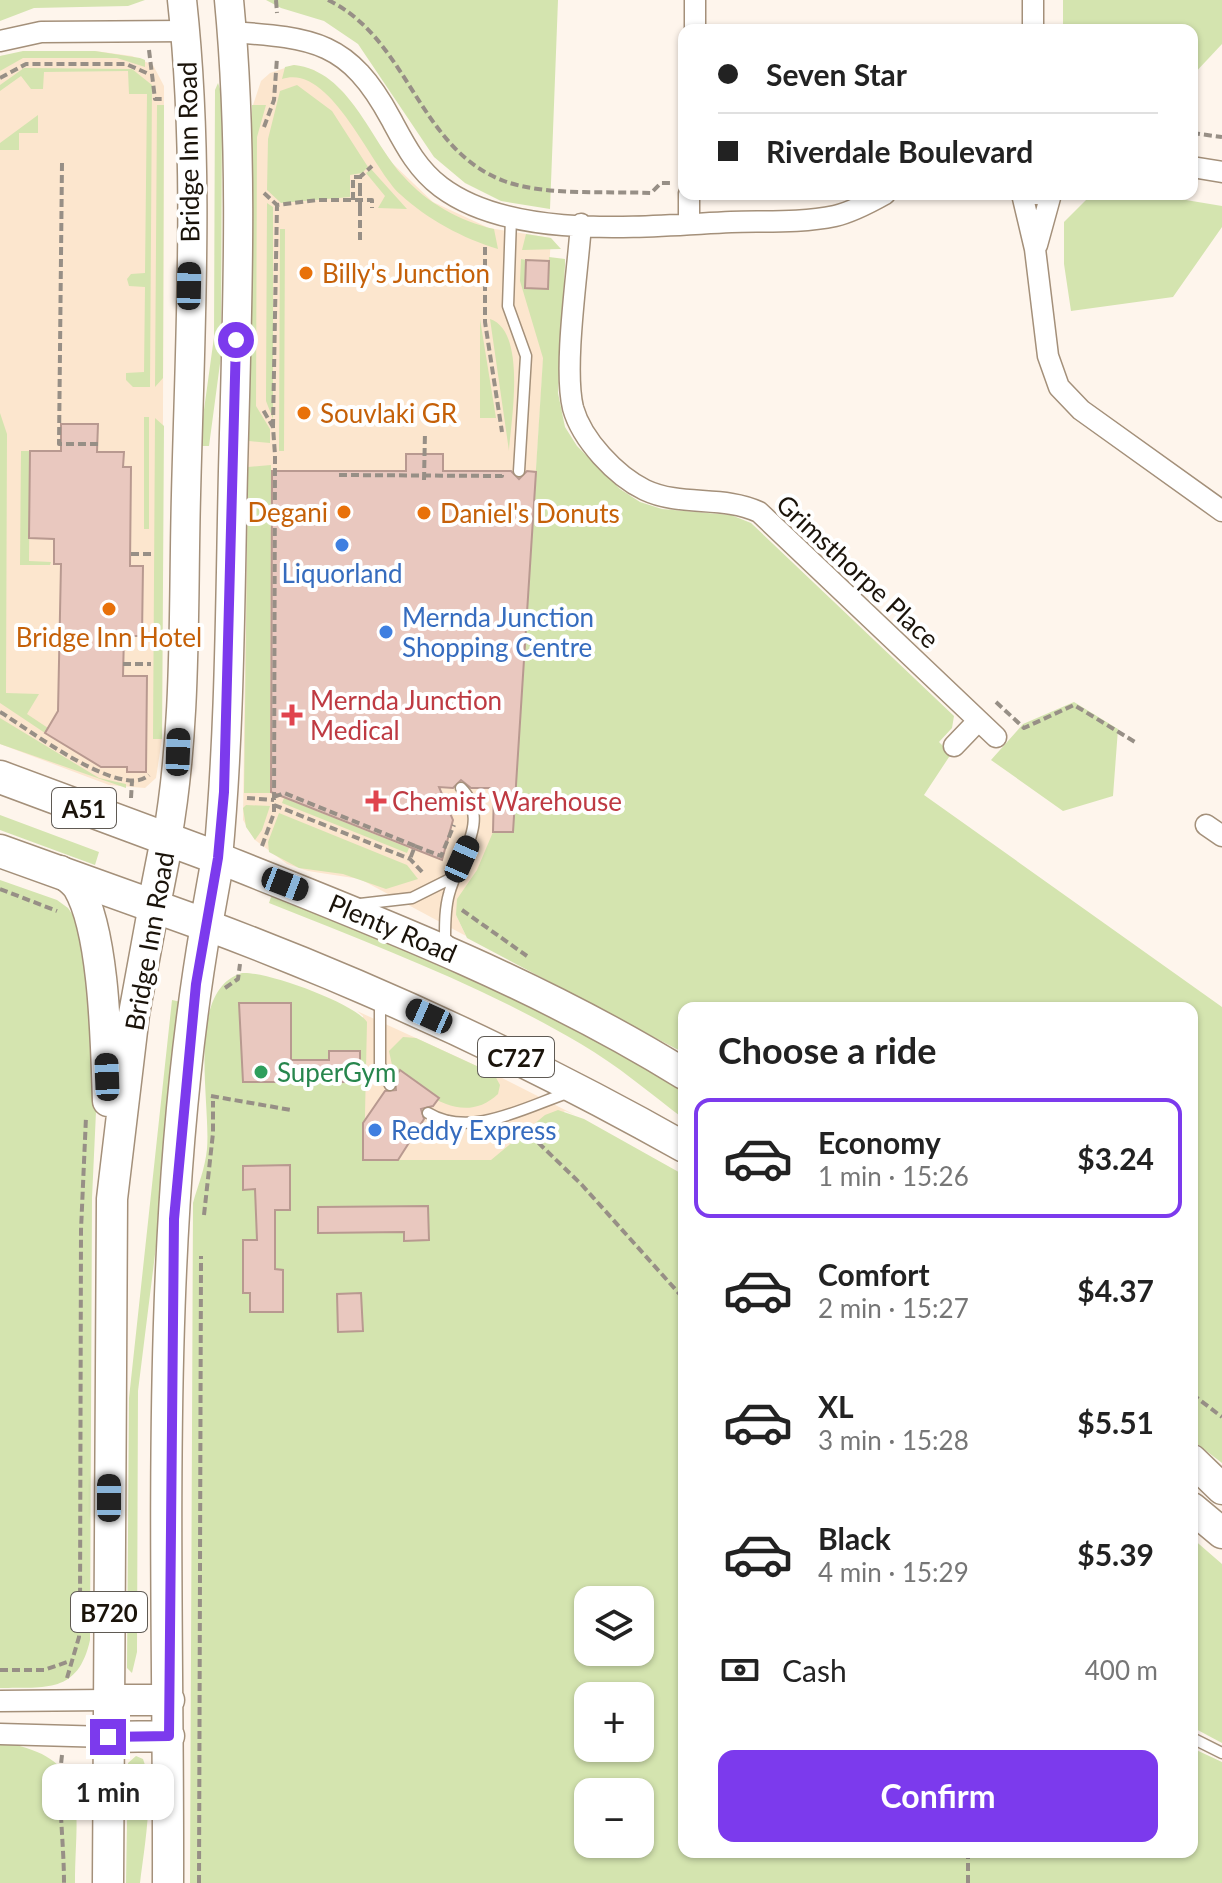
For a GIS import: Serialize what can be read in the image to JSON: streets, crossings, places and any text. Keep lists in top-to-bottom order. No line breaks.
{"streets":{"highway":["Bridge Inn Road","A51","Plenty Road","B720"],"main road":["C727"],"street":["Grimsthorpe Place"]},"crossings":[["Bridge Inn Road","A51"],["Bridge Inn Road","Plenty Road"],["Bridge Inn Road","C727"],["A51","C727"]],"places":{"other":["Billy's Junction","Souvlaki GR","Degani","Daniel's Donuts","Liquorland","Bridge Inn Hotel","Mernda Junction Shopping Centre","SuperGym","Reddy Express"],"health":["Mernda Junction Medical","Chemist Warehouse"]},"page":{"banner":["Seven Star","Riverdale Boulevard"],"heading":"Choose a ride","list":[{"name":"Economy","note":"1 min · 15:26","value":"$3.24"},{"name":"Comfort","note":"2 min · 15:27","value":"$4.37"},{"name":"XL","note":"3 min · 15:28","value":"$5.51"},{"name":"Black","note":"4 min · 15:29","value":"$5.39"}],"map_buttons":["+","−"],"pay":["Cash","400 m"],"buttons":"Confirm","bubble":"1 min"}}
